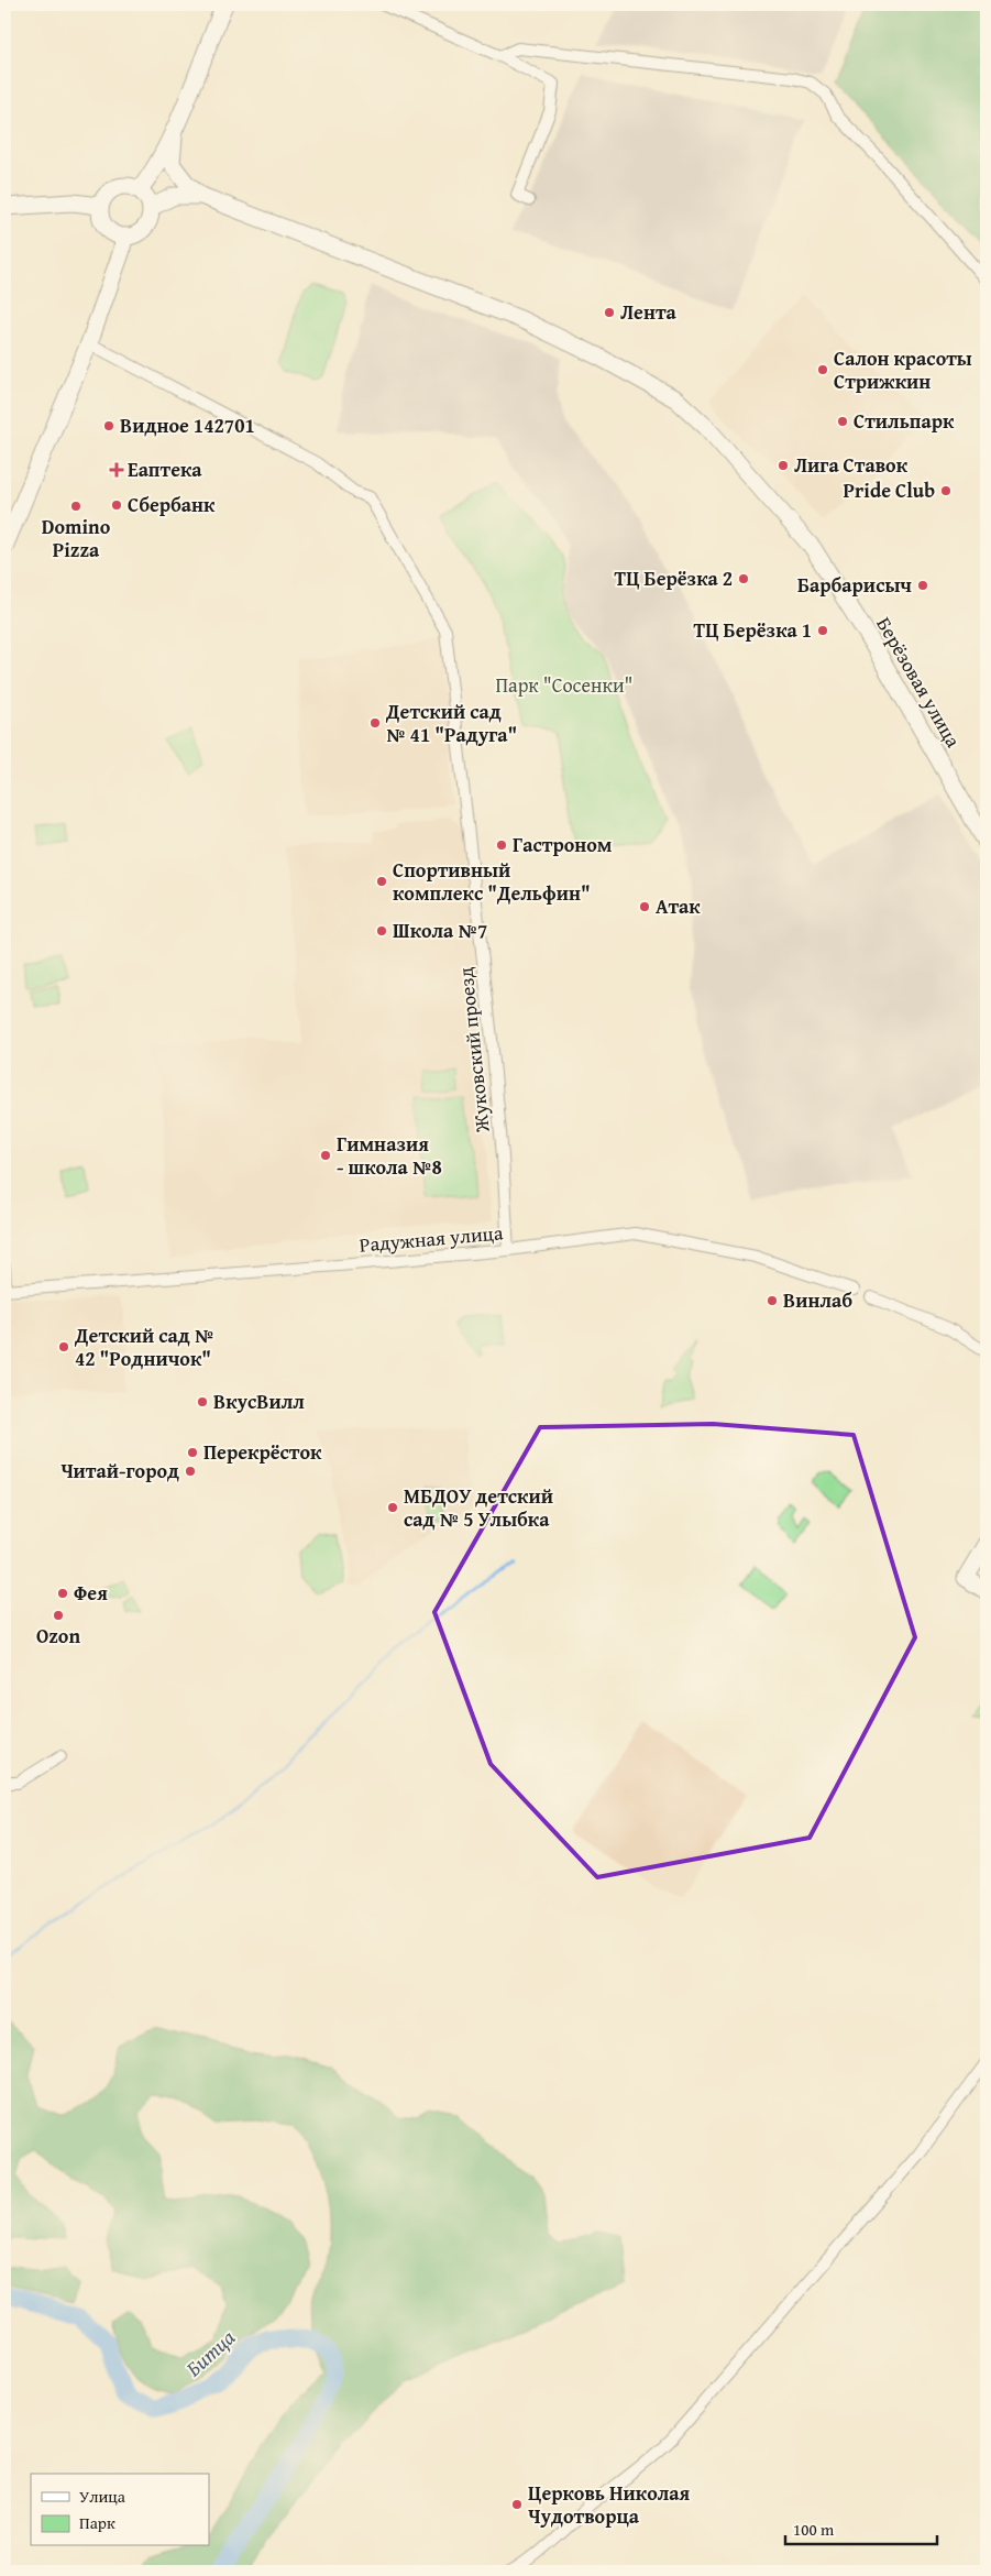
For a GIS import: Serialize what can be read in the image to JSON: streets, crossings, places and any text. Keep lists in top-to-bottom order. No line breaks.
{"streets":{"street":["Берёзовая улица","Жуковский проезд","Радужная улица"]},"crossings":[["Жуковский проезд","Радужная улица"]],"water":["Битца"],"parks":["Парк \"Сосенки\""],"places":{"other":["Лента","Салон красоты Стрижкин","Стильпарк","Видное 142701","Лига Ставок","Pride Club","Сбербанк","Domino Pizza","ТЦ Берёзка 2","Барбарисыч","ТЦ Берёзка 1","Детский сад № 41 \"Радуга\"","Гастроном","Спортивный комплекс \"Дельфин\"","Атак","Школа №7","Гимназия - школа №8","Винлаб","Детский сад № 42 \"Родничок\"","ВкусВилл","Перекрёсток","Читай-город","МБДОУ детский сад № 5 Улыбка","Фея","Ozon","Церковь Николая Чудотворца"],"health":["Еаптека"]},"legend":["Улица","Парк"],"scale_bar":"100 m"}
